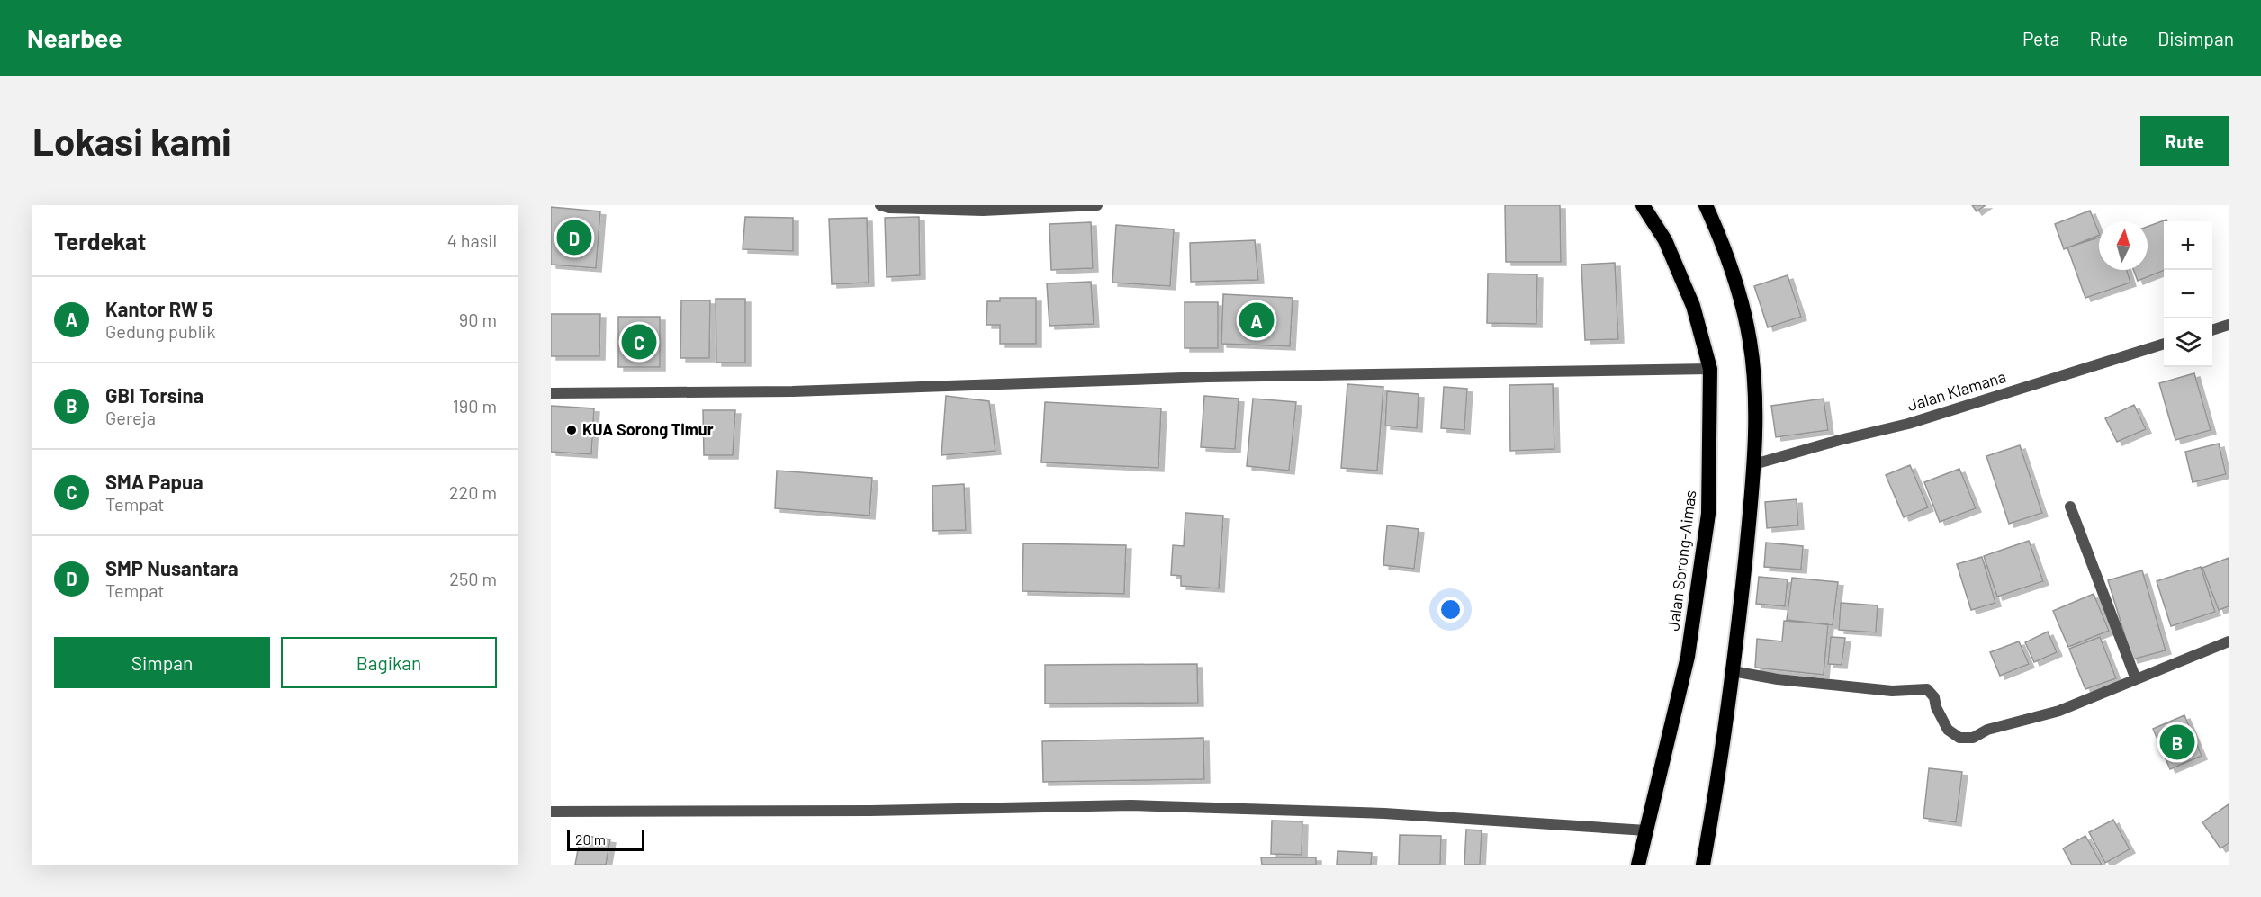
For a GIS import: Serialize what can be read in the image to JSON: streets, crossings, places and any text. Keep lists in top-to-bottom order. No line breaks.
{"streets":{"highway":["Jalan Sorong-Aimas"],"street":["Jalan Klamana"]},"places":["KUA Sorong Timur"],"scale_bar":"20 m","north":"top","page":{"header":"Nearbee","nav":["Peta","Rute","Disimpan"],"buttons":["Rute",["Simpan","Bagikan"]],"title":"Lokasi kami","heading":["Terdekat","4 hasil"],"pins":["D","A","C","B"],"map_buttons":["+","−"],"list":[{"mark":"A","name":"Kantor RW 5","note":"Gedung publik","value":"90 m"},{"mark":"B","name":"GBI Torsina","note":"Gereja","value":"190 m"},{"mark":"C","name":"SMA Papua","note":"Tempat","value":"220 m"},{"mark":"D","name":"SMP Nusantara","note":"Tempat","value":"250 m"}],"scale":"20 m"}}
